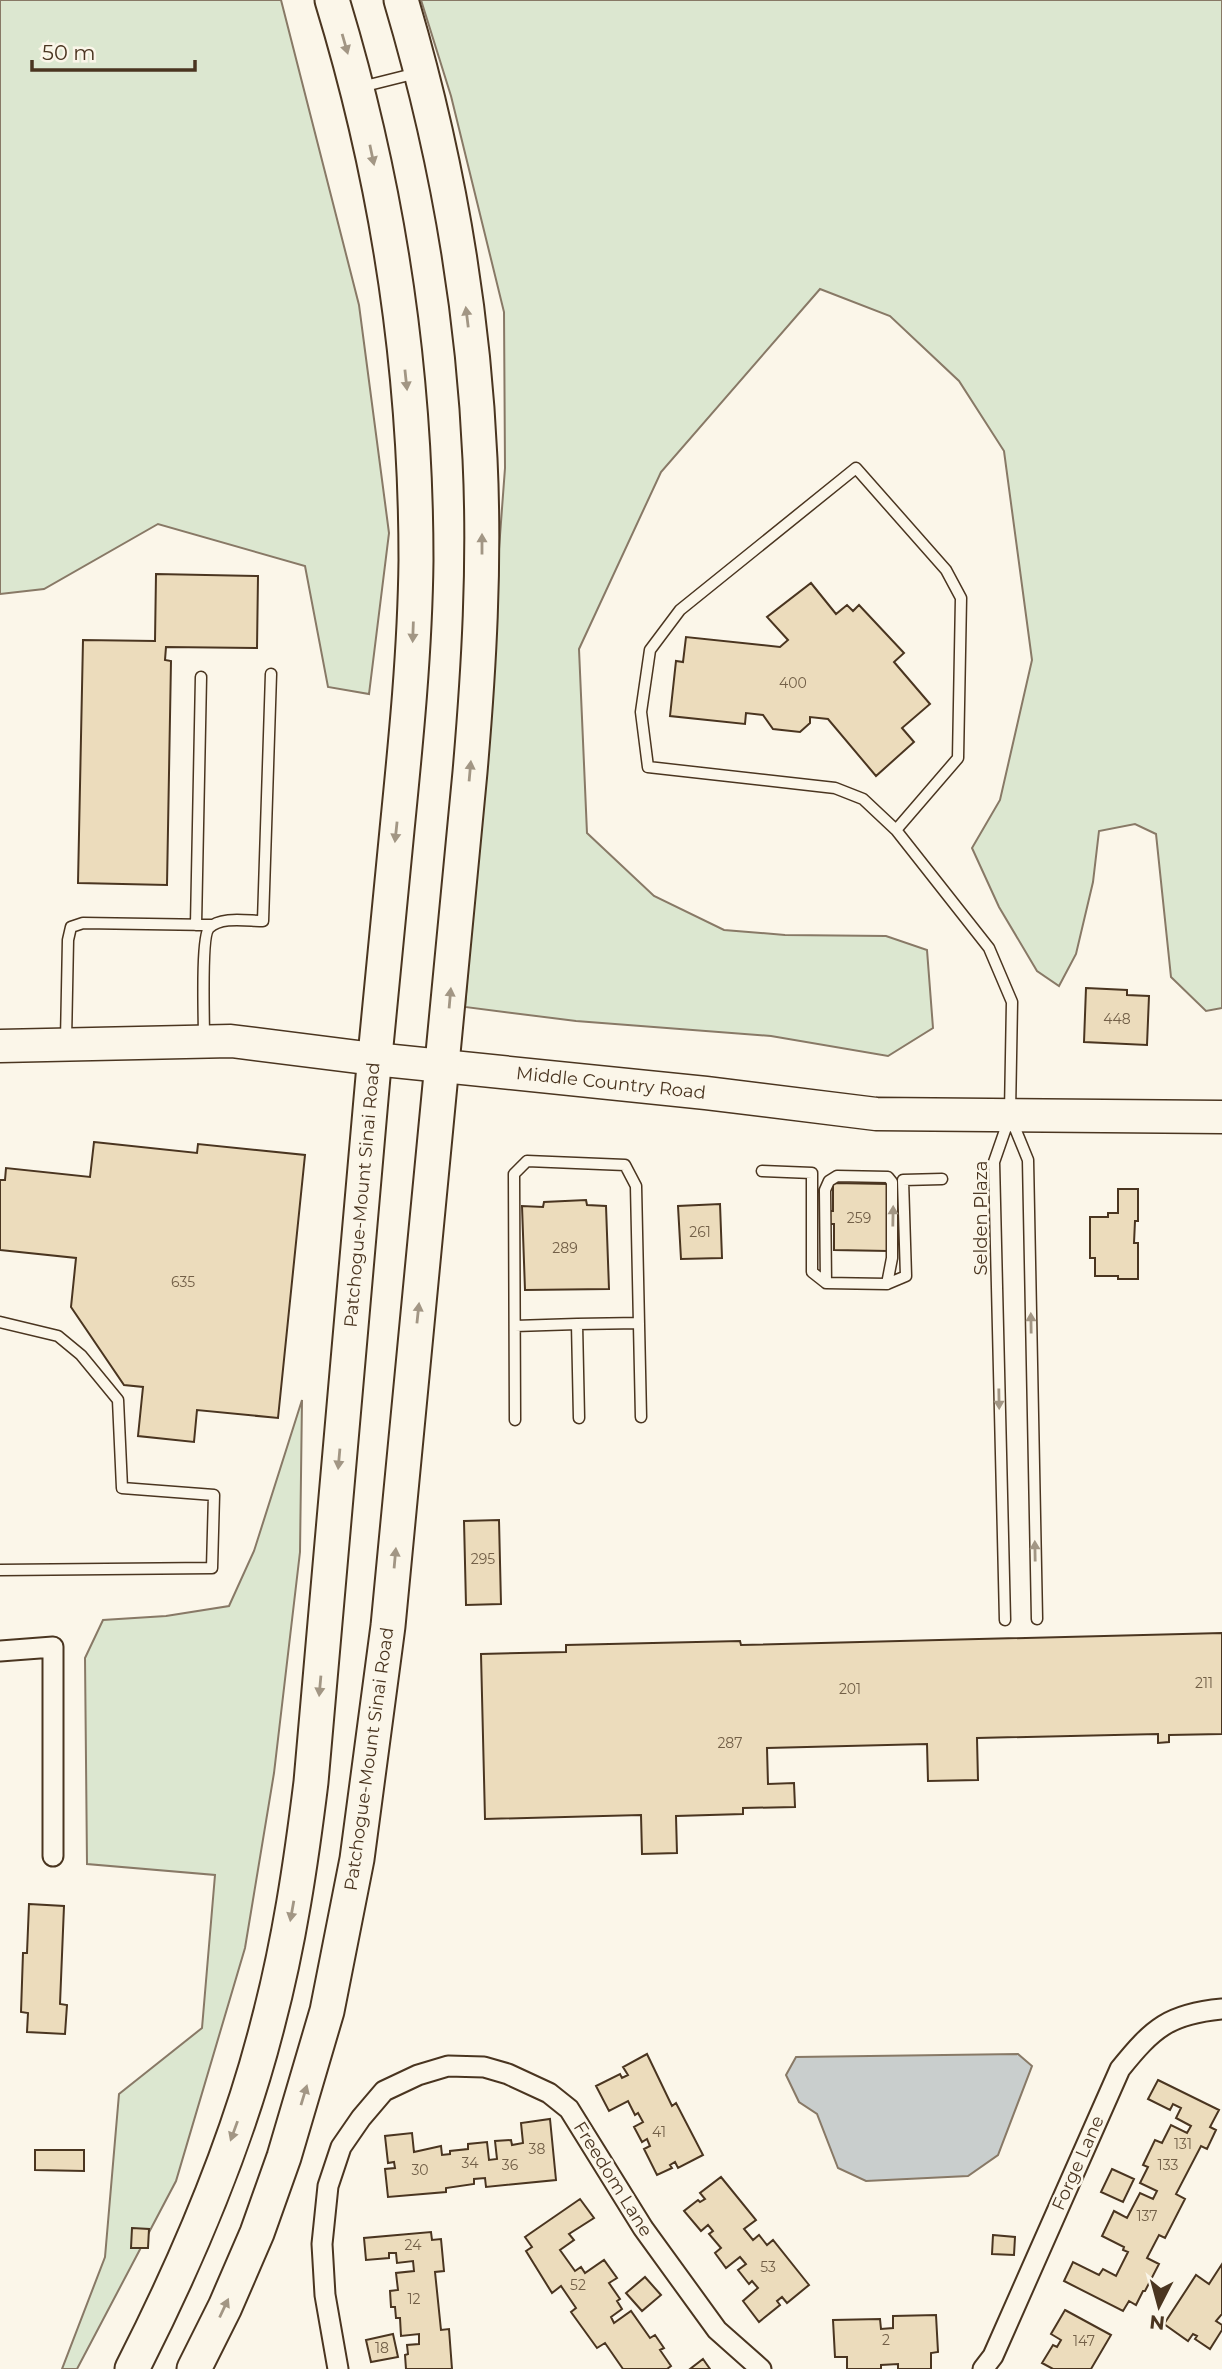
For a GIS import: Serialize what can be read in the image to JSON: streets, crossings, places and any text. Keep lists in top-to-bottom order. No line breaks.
{"streets":{"highway":["Patchogue-Mount Sinai Road"],"main road":["Middle Country Road"],"street":["Forge Lane","Freedom Lane"],"lane":["Selden Plaza"]},"crossings":[["Middle Country Road","Patchogue-Mount Sinai Road"],["Middle Country Road","Selden Plaza"]],"house_numbers":["400","448","259","261","289","635","295","211","201","287","41","131","38","34","36","133","30","137","24","53","52","12","2","147","18"],"scale_bar":"50 m","north":"bottom"}
